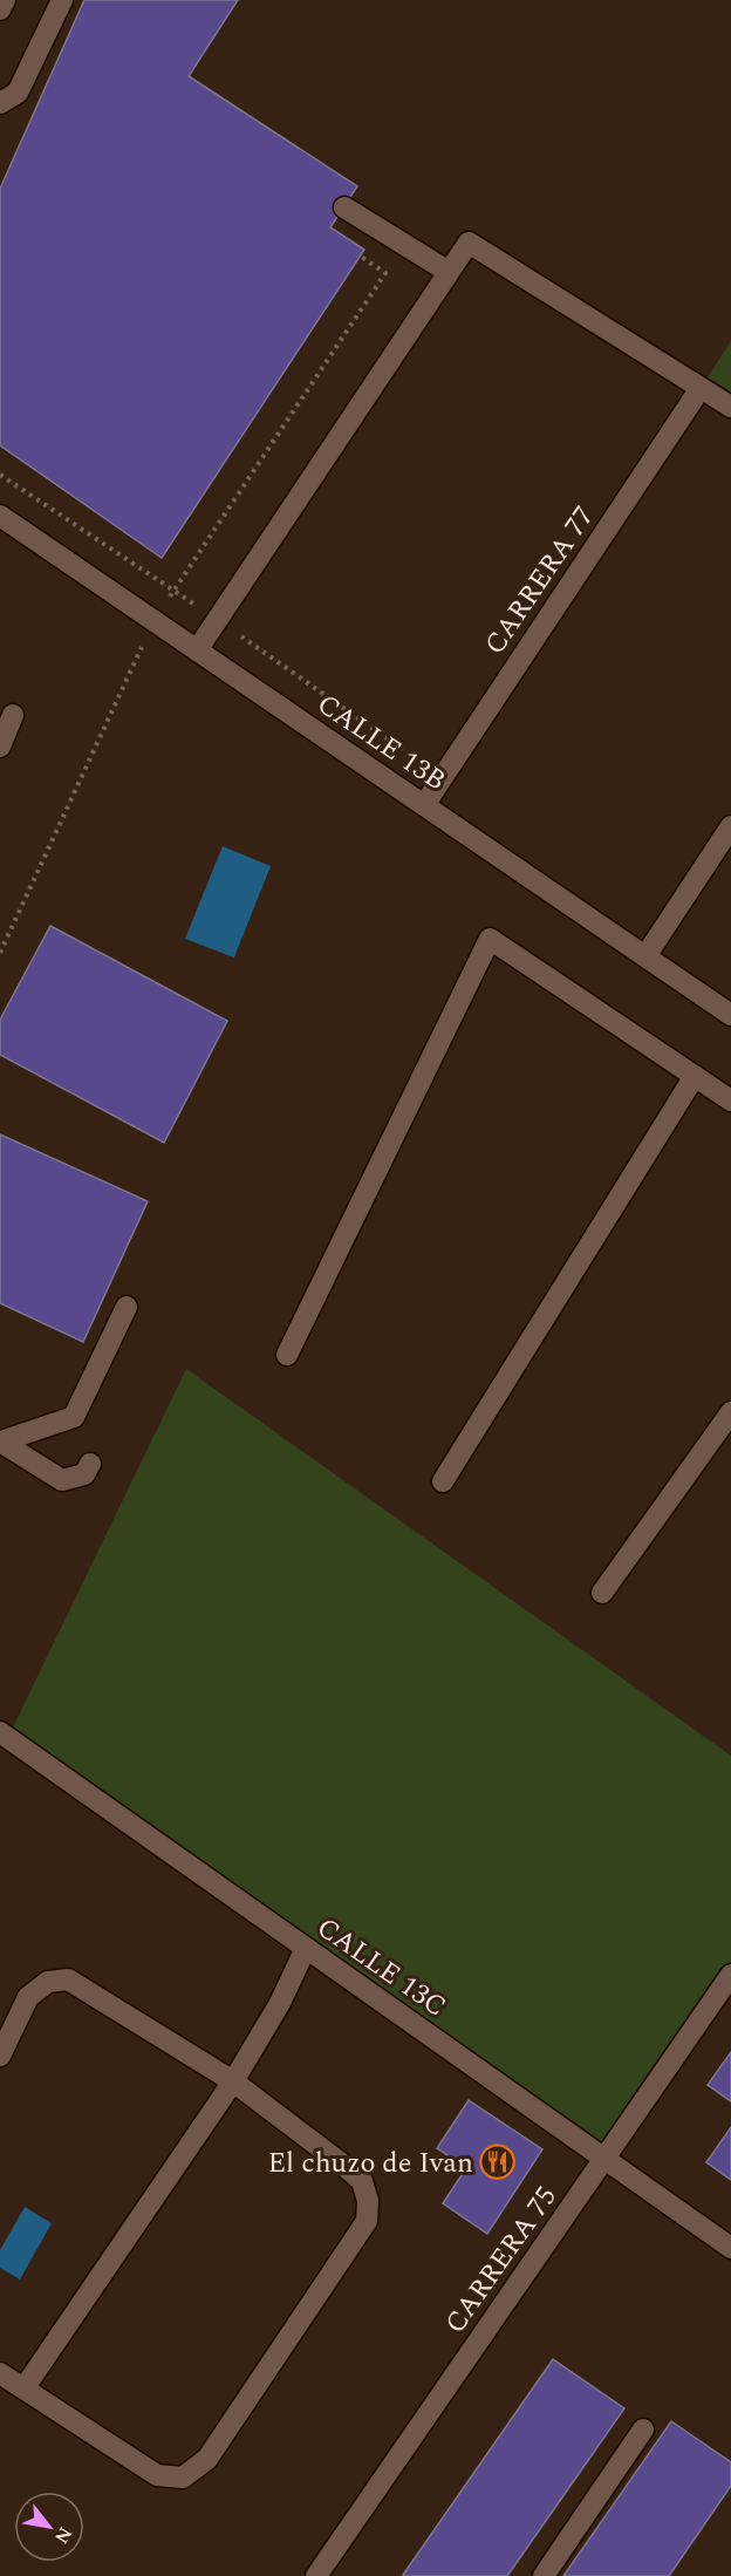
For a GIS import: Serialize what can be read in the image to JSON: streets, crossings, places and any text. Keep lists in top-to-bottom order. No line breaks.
{"streets":{"street":["CARRERA 77","CALLE 13B","CALLE 13C","CARRERA 75"]},"crossings":[["CARRERA 77","CALLE 13B"],["CALLE 13C","CARRERA 75"]],"places":{"restaurant":["El chuzo de Ivan"]},"north":"bottom right"}
